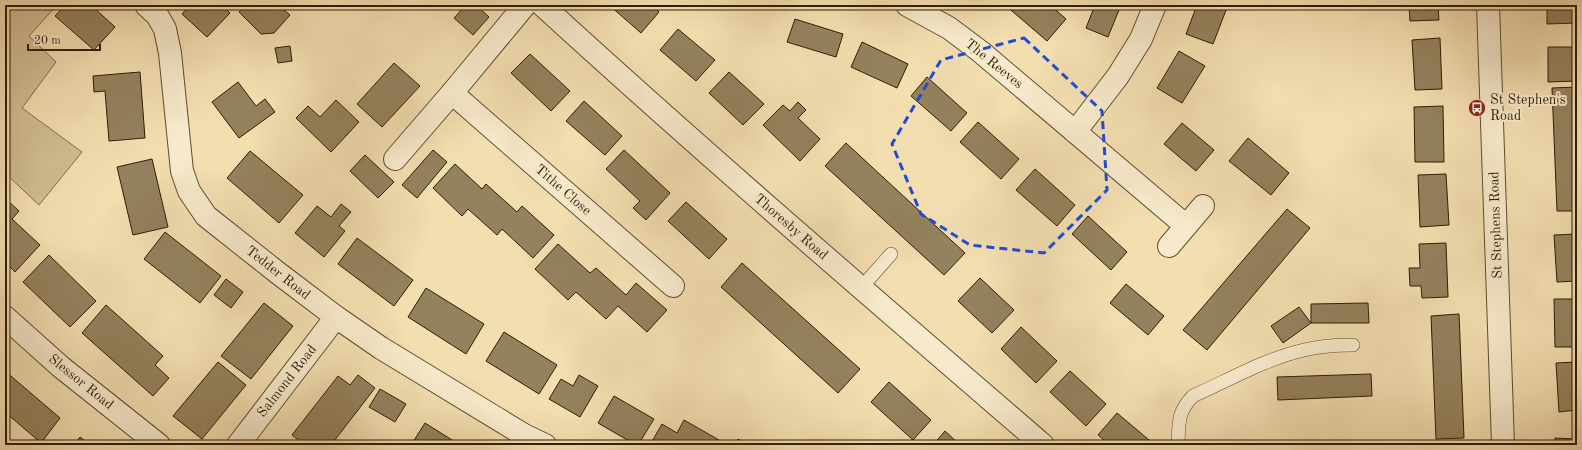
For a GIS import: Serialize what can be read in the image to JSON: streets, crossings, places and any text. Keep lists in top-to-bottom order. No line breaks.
{"streets":{"street":["The Reeves","Tithe Close","St Stephens Road","Thoresby Road","Tedder Road","Salmond Road","Slessor Road"]},"crossings":[["Tedder Road","Salmond Road"]],"places":{"bus stop":["St Stephen's Road"]},"scale_bar":"20 m"}
